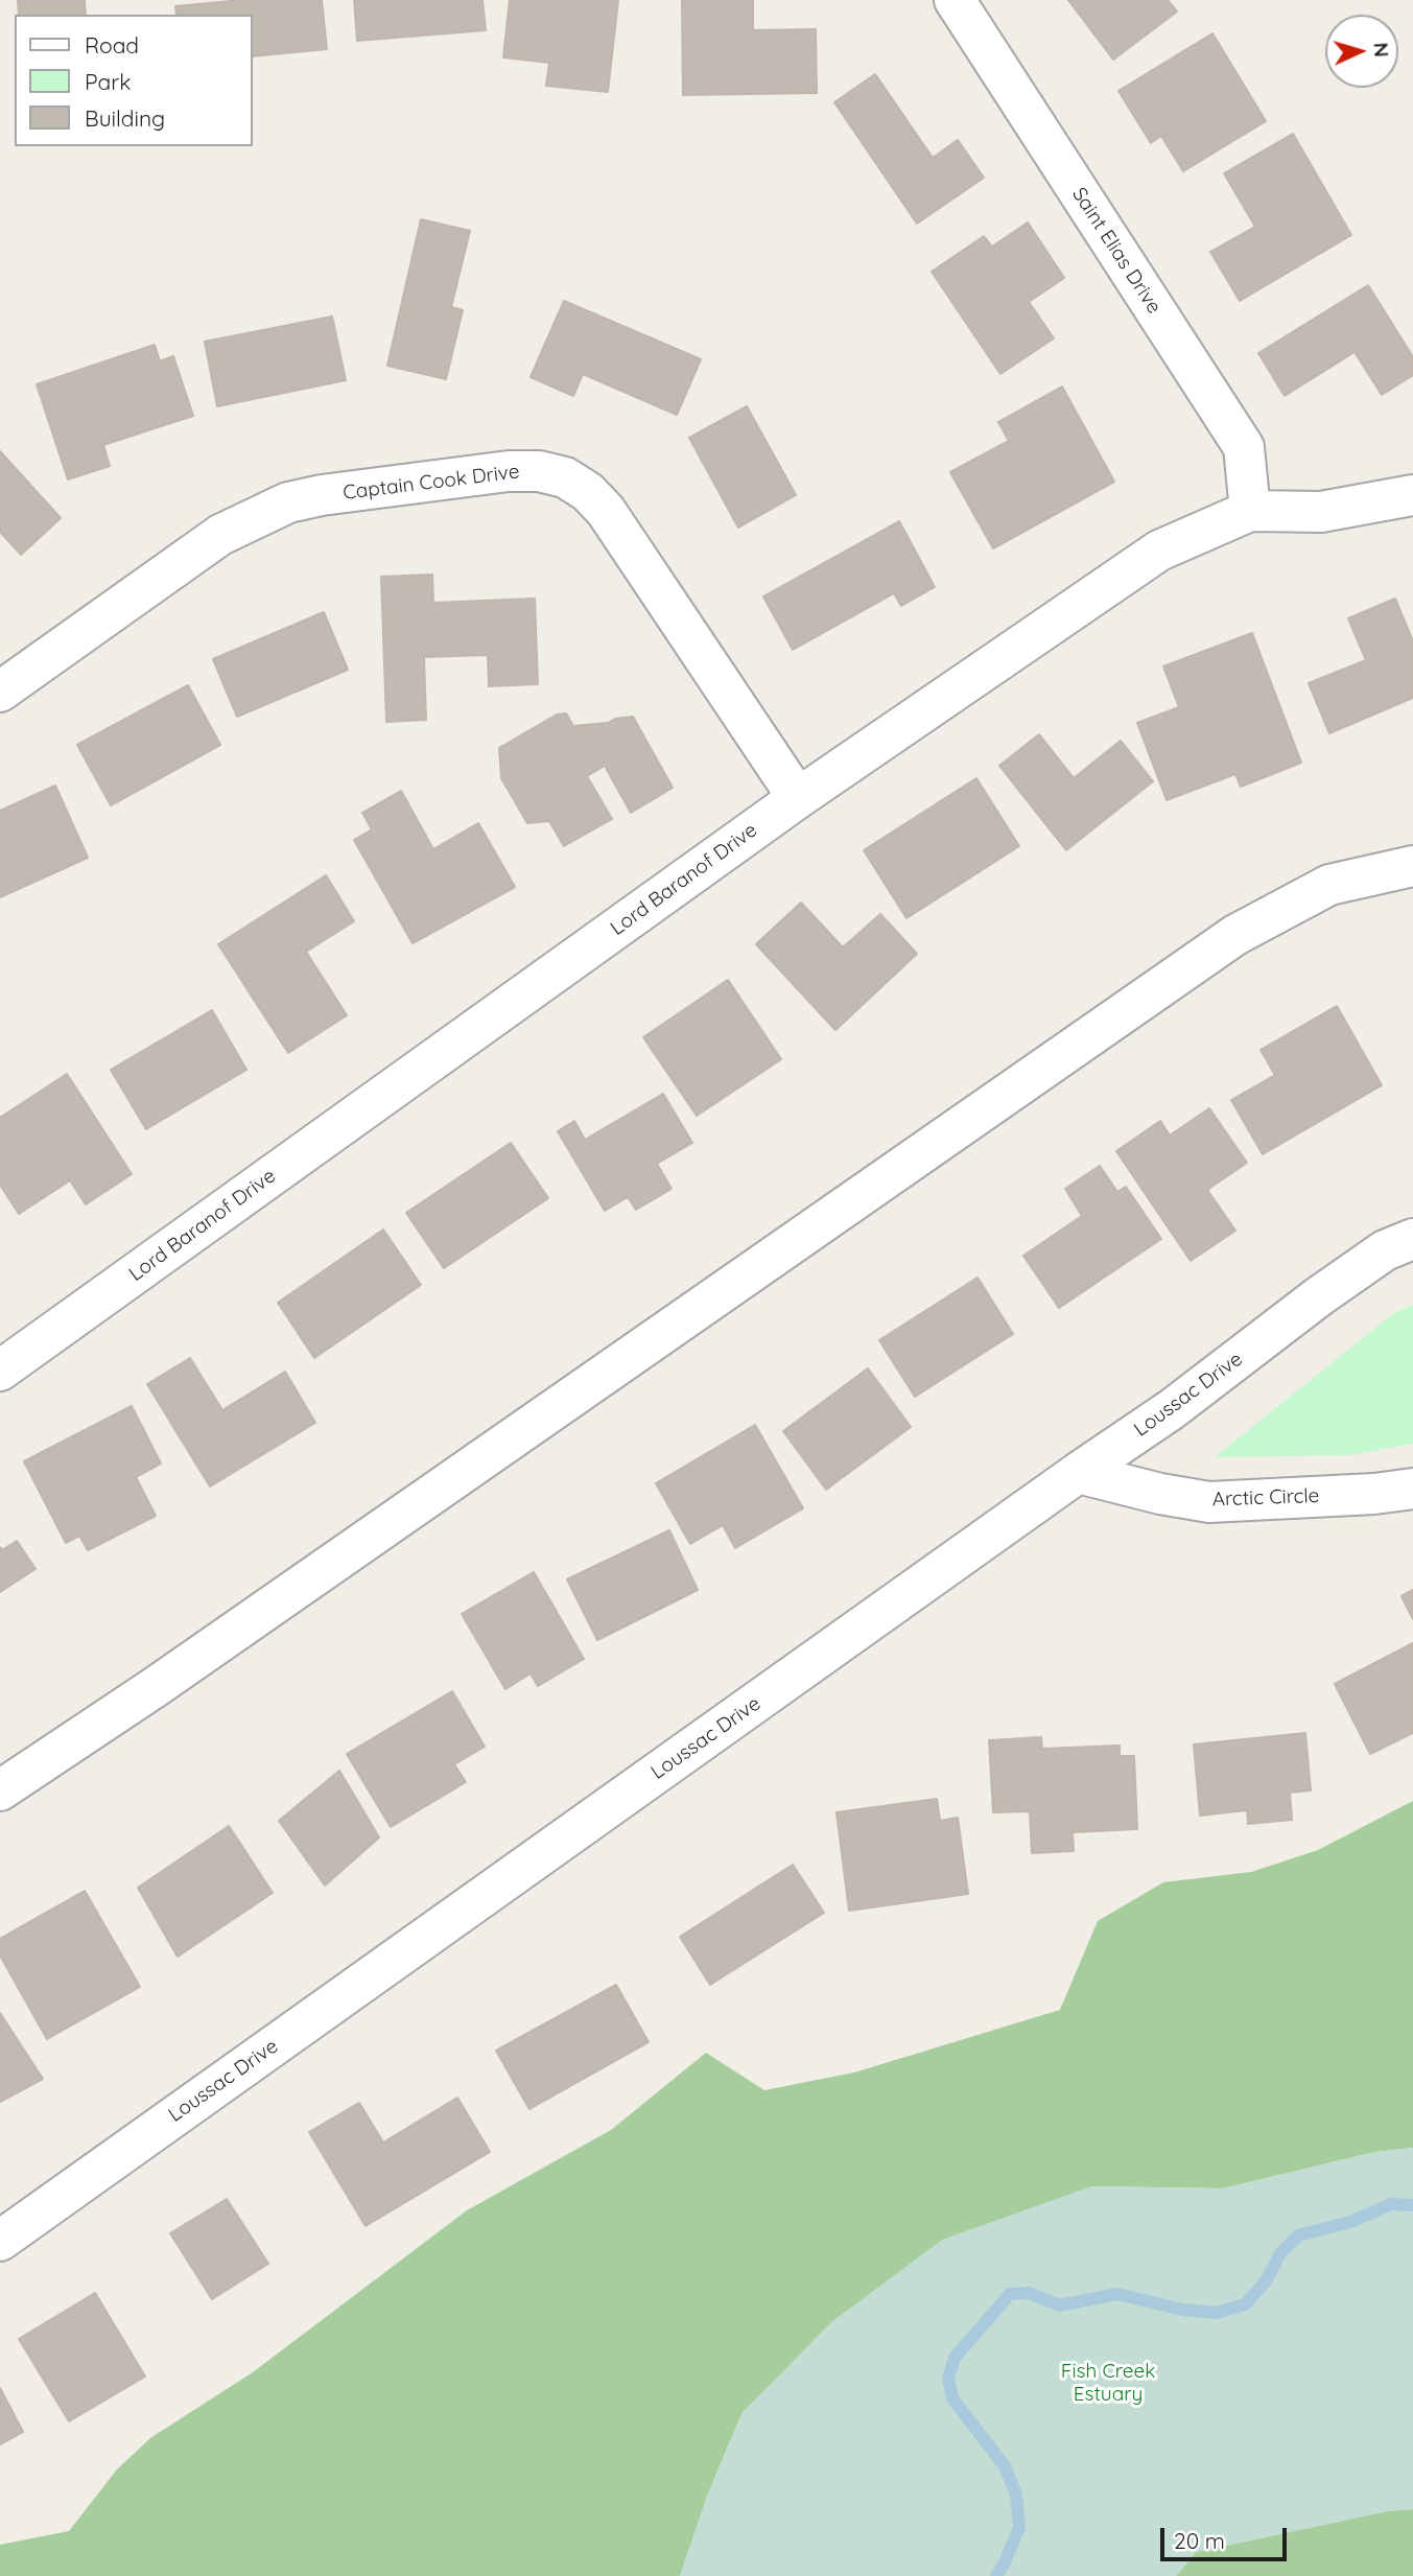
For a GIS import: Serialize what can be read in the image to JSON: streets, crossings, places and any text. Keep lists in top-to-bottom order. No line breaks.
{"streets":{"street":["Saint Elias Drive","Captain Cook Drive","Lord Baranof Drive","Loussac Drive","Arctic Circle"]},"crossings":[["Saint Elias Drive","Lord Baranof Drive"],["Captain Cook Drive","Lord Baranof Drive"],["Loussac Drive","Arctic Circle"]],"parks":["Fish Creek Estuary"],"legend":["Road","Park","Building"],"scale_bar":"20 m","north":"right"}
